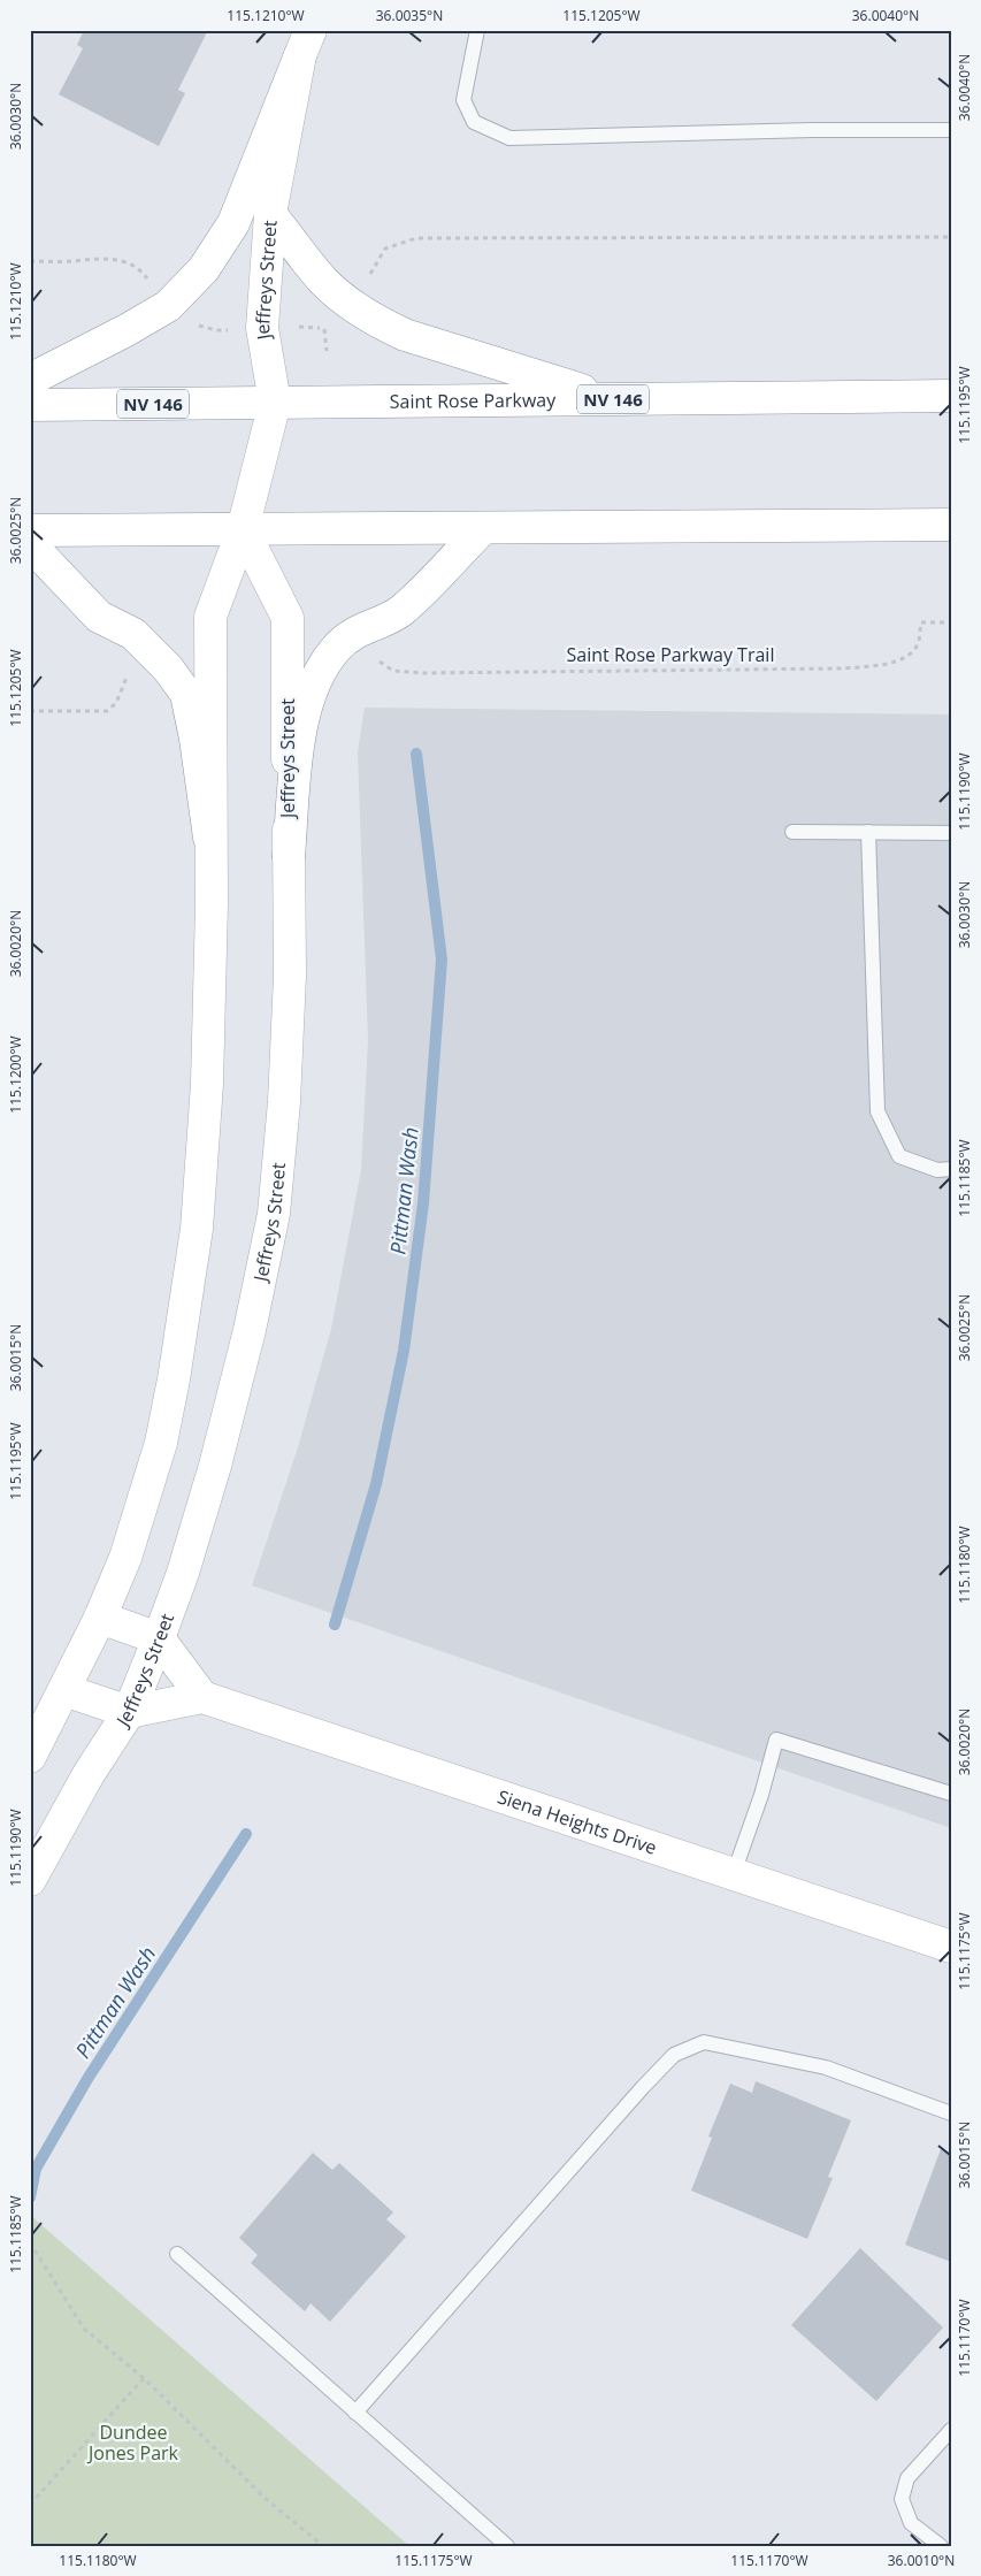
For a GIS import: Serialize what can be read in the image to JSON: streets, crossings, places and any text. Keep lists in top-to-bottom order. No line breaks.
{"streets":{"main road":["Jeffreys Street","NV 146","Saint Rose Parkway","Siena Heights Drive"],"path":["Saint Rose Parkway Trail"]},"crossings":[["Jeffreys Street","Saint Rose Parkway"],["Jeffreys Street","Siena Heights Drive"]],"water":["Pittman Wash"],"parks":["Dundee Jones Park"],"coordinates":["115.1210°W","36.0035°N","115.1205°W","36.0040°N","36.0030°N","115.1195°W","36.0025°N","115.1190°W","36.0020°N","115.1200°W","115.1185°W","36.0015°N","115.1180°W","115.1175°W","115.1170°W","36.0010°N"]}
